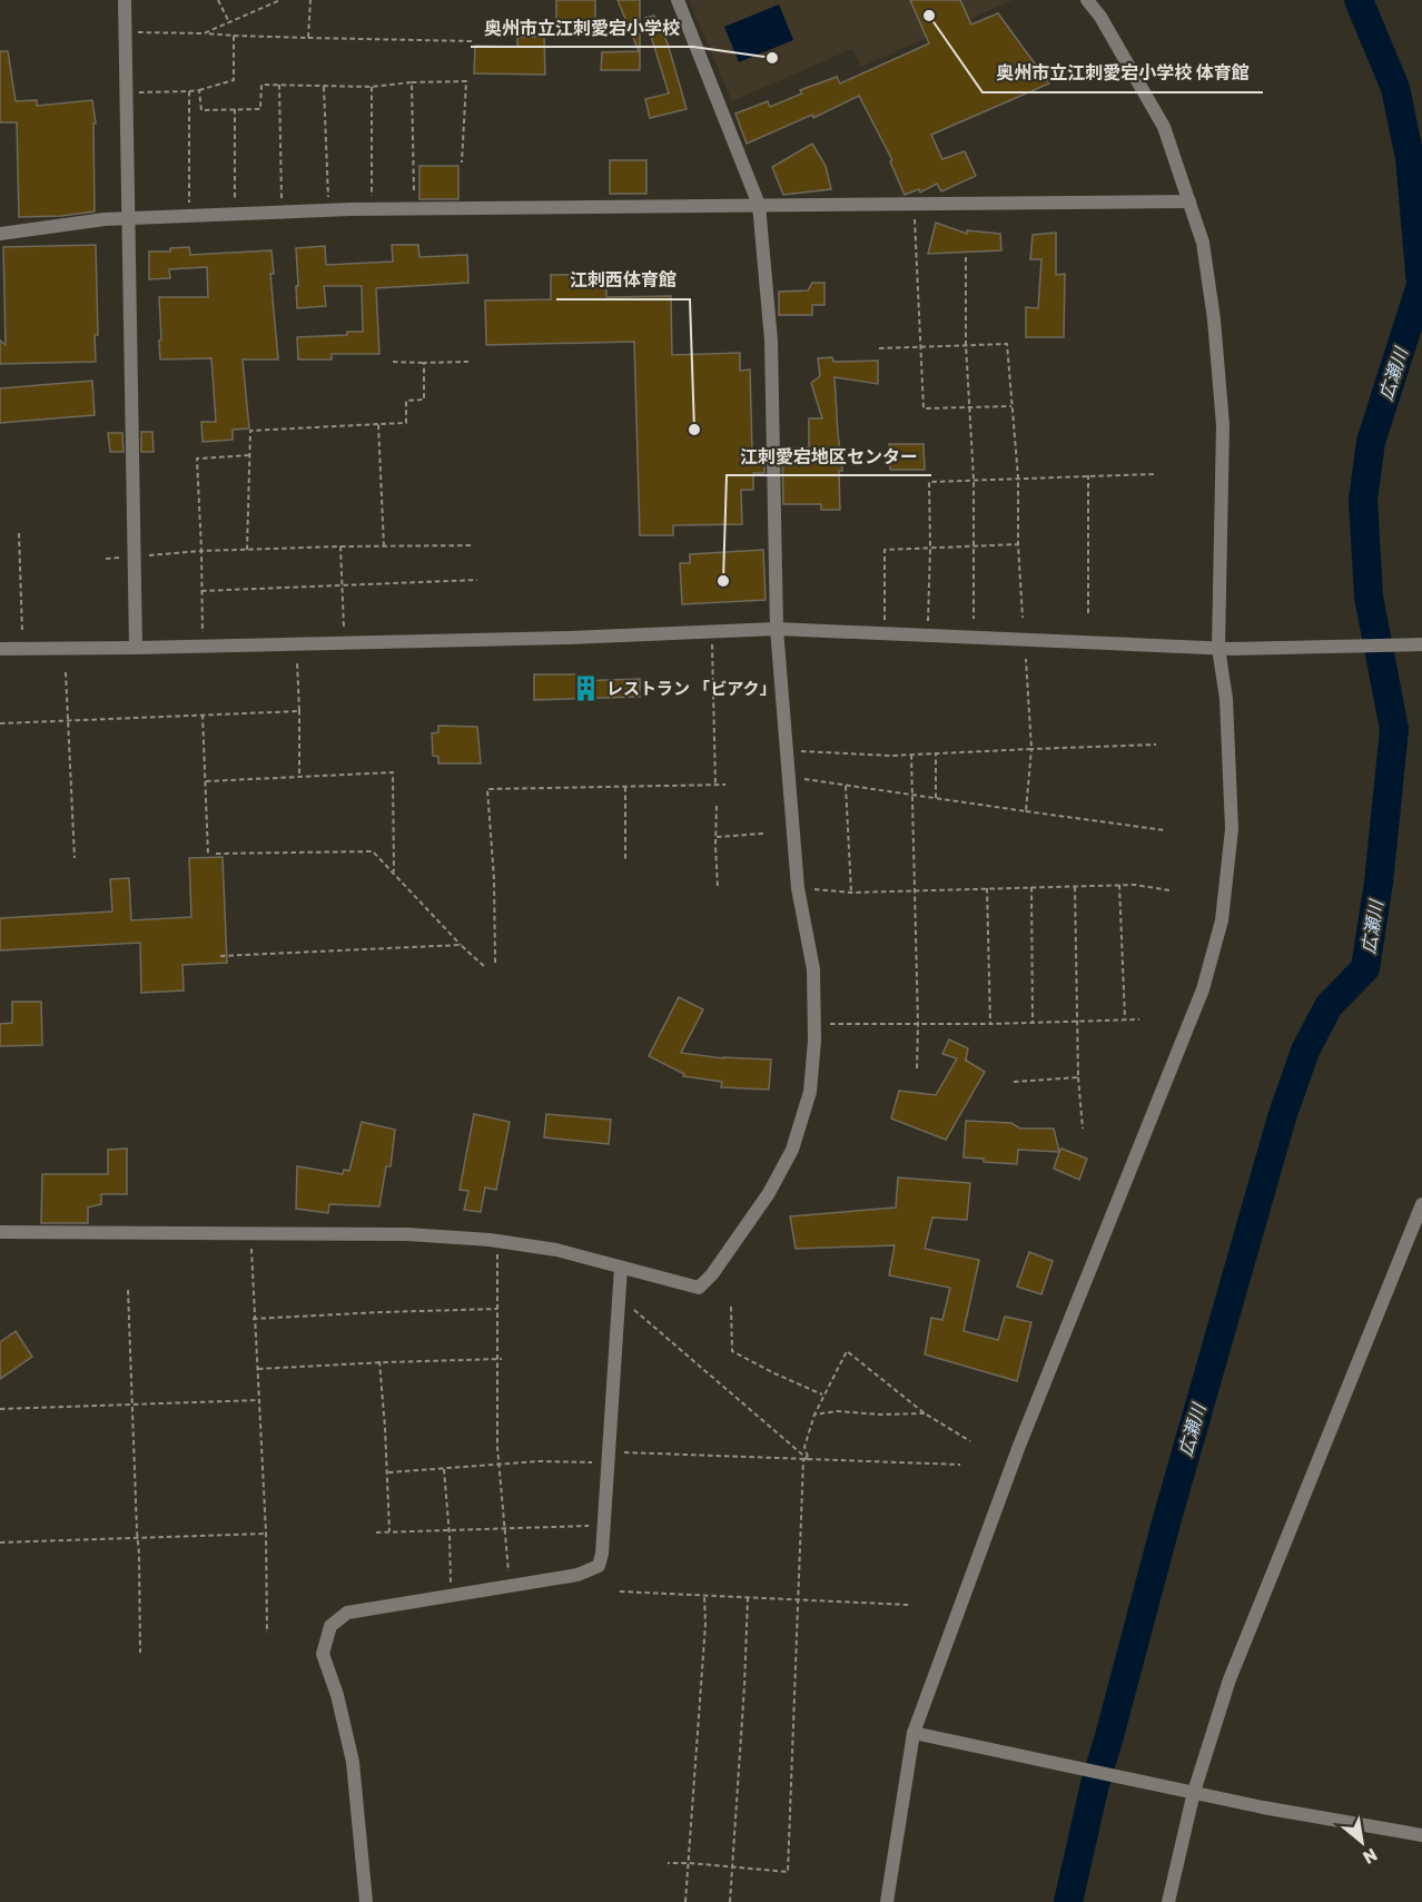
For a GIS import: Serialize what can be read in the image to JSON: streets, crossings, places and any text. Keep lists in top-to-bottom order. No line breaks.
{"water":["広瀬川"],"places":{"other":["奥州市立江刺愛宕小学校 体育館","奥州市立江刺愛宕小学校","江刺西体育館","江刺愛宕地区センター"],"building":["レストラン 「ビアク」"]},"north":"bottom right"}
